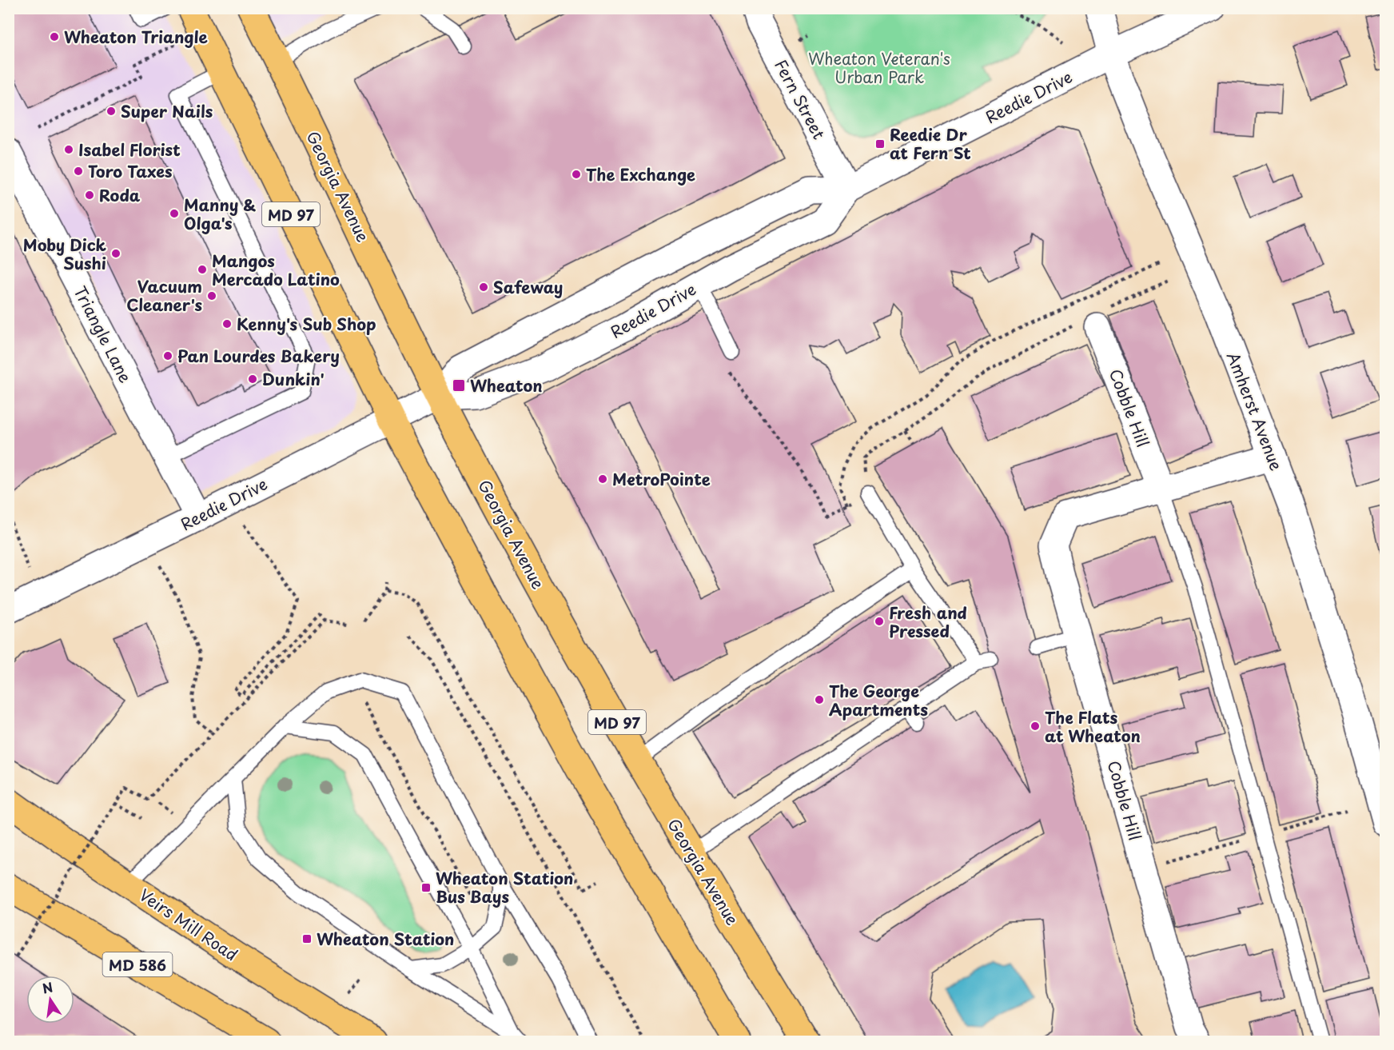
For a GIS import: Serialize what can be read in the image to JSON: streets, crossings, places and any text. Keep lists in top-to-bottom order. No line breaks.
{"streets":{"main road":["Georgia Avenue","MD 97","Veirs Mill Road","MD 586"],"street":["Reedie Drive","Fern Street","Triangle Lane","Cobble Hill","Amherst Avenue"]},"crossings":[["Reedie Drive","Fern Street"],["Reedie Drive","Georgia Avenue"],["Reedie Drive","MD 97"],["Reedie Drive","Triangle Lane"],["Reedie Drive","Amherst Avenue"],["Cobble Hill","Amherst Avenue"]],"parks":["Wheaton Veteran's Urban Park"],"places":{"other":["Wheaton Triangle","Super Nails","Isabel Florist","Toro Taxes","The Exchange","Roda","Manny & Olga's","Moby Dick Sushi","Mangos Mercado Latino","Safeway","Vacuum Cleaner's","Kenny's Sub Shop","Pan Lourdes Bakery","Dunkin'","MetroPointe","Fresh and Pressed","The George Apartments","The Flats at Wheaton"],"transit":["Reedie Dr at Fern St","Wheaton","Wheaton Station Bus Bays","Wheaton Station"]},"north":"top"}
